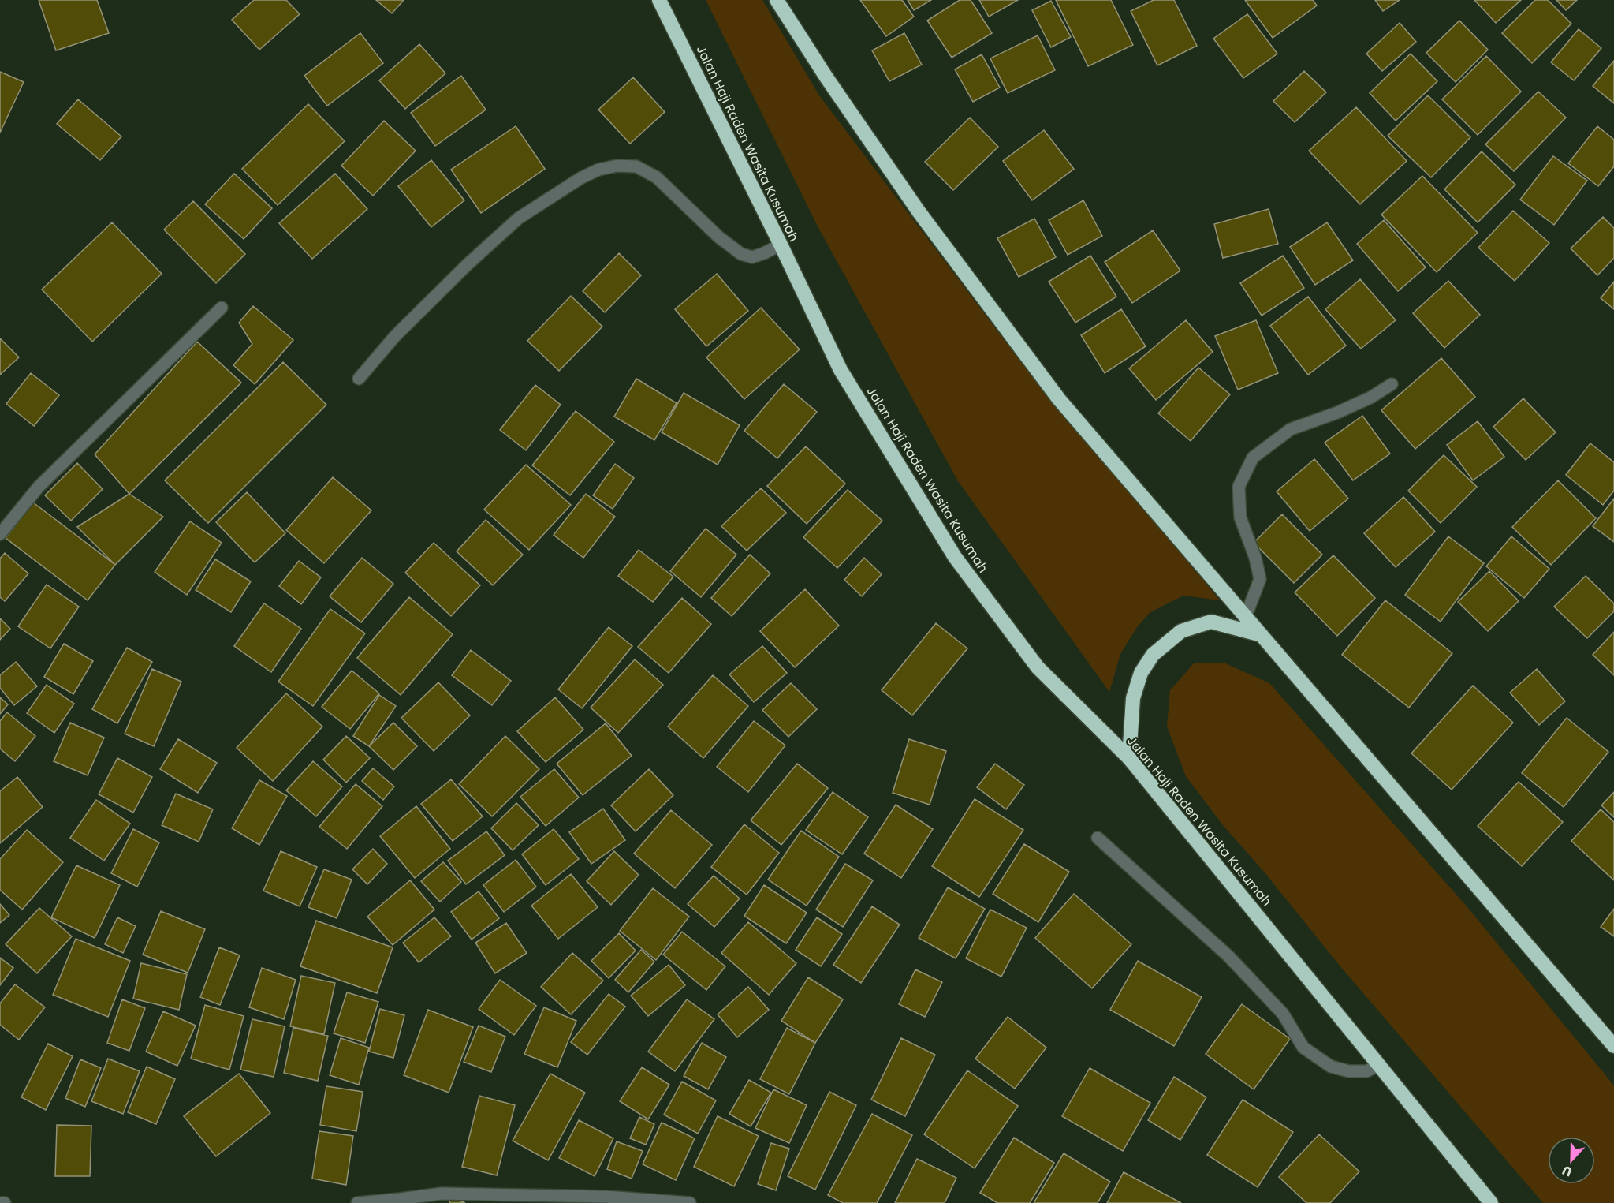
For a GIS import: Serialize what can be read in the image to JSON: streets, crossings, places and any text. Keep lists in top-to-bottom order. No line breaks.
{"streets":{"highway":["Jalan Haji Raden Wasita Kusumah"]},"north":"bottom"}
